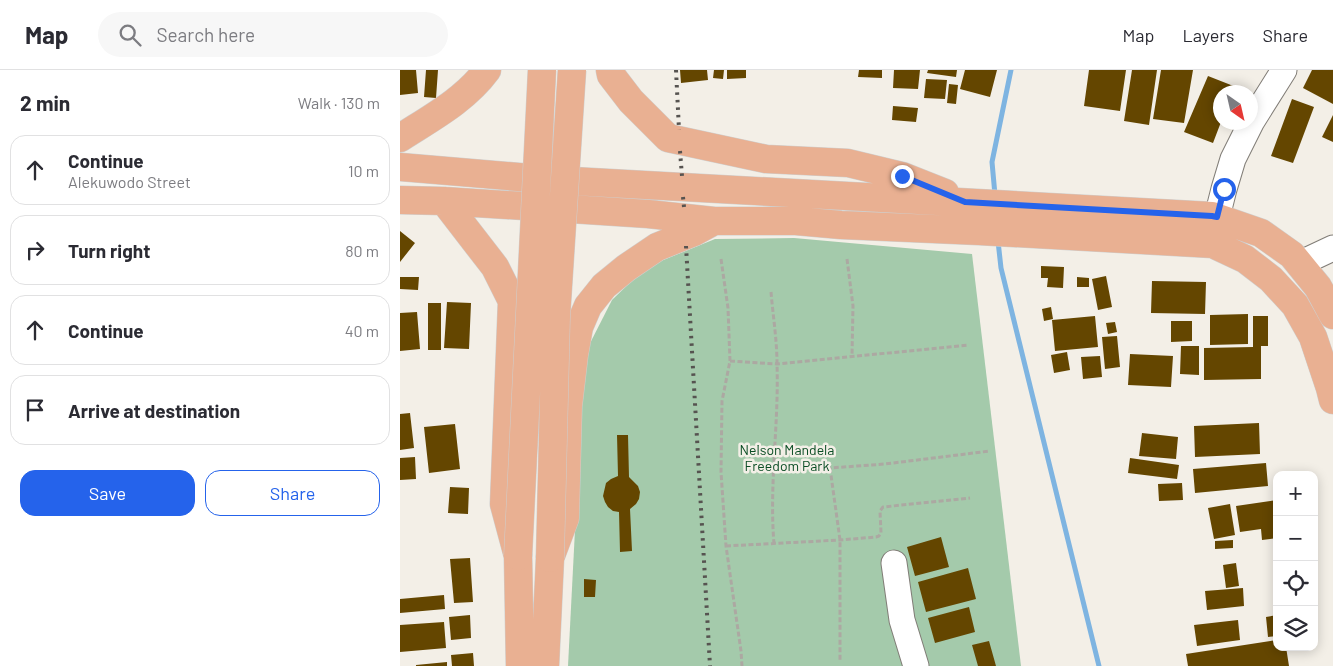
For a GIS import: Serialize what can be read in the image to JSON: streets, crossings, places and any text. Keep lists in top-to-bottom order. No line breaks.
{"parks":["Nelson Mandela Freedom Park"],"north":"bottom right","page":{"header":"Map","search":"Search here","nav":["Map","Layers","Share"],"heading":["2 min","Walk · 130 m"],"list":[["Continue","Alekuwodo Street","10 m"],["Turn right","80 m"],["Continue","40 m"],"Arrive at destination"],"buttons":["Save","Share"],"map_buttons":["+","−"]}}
